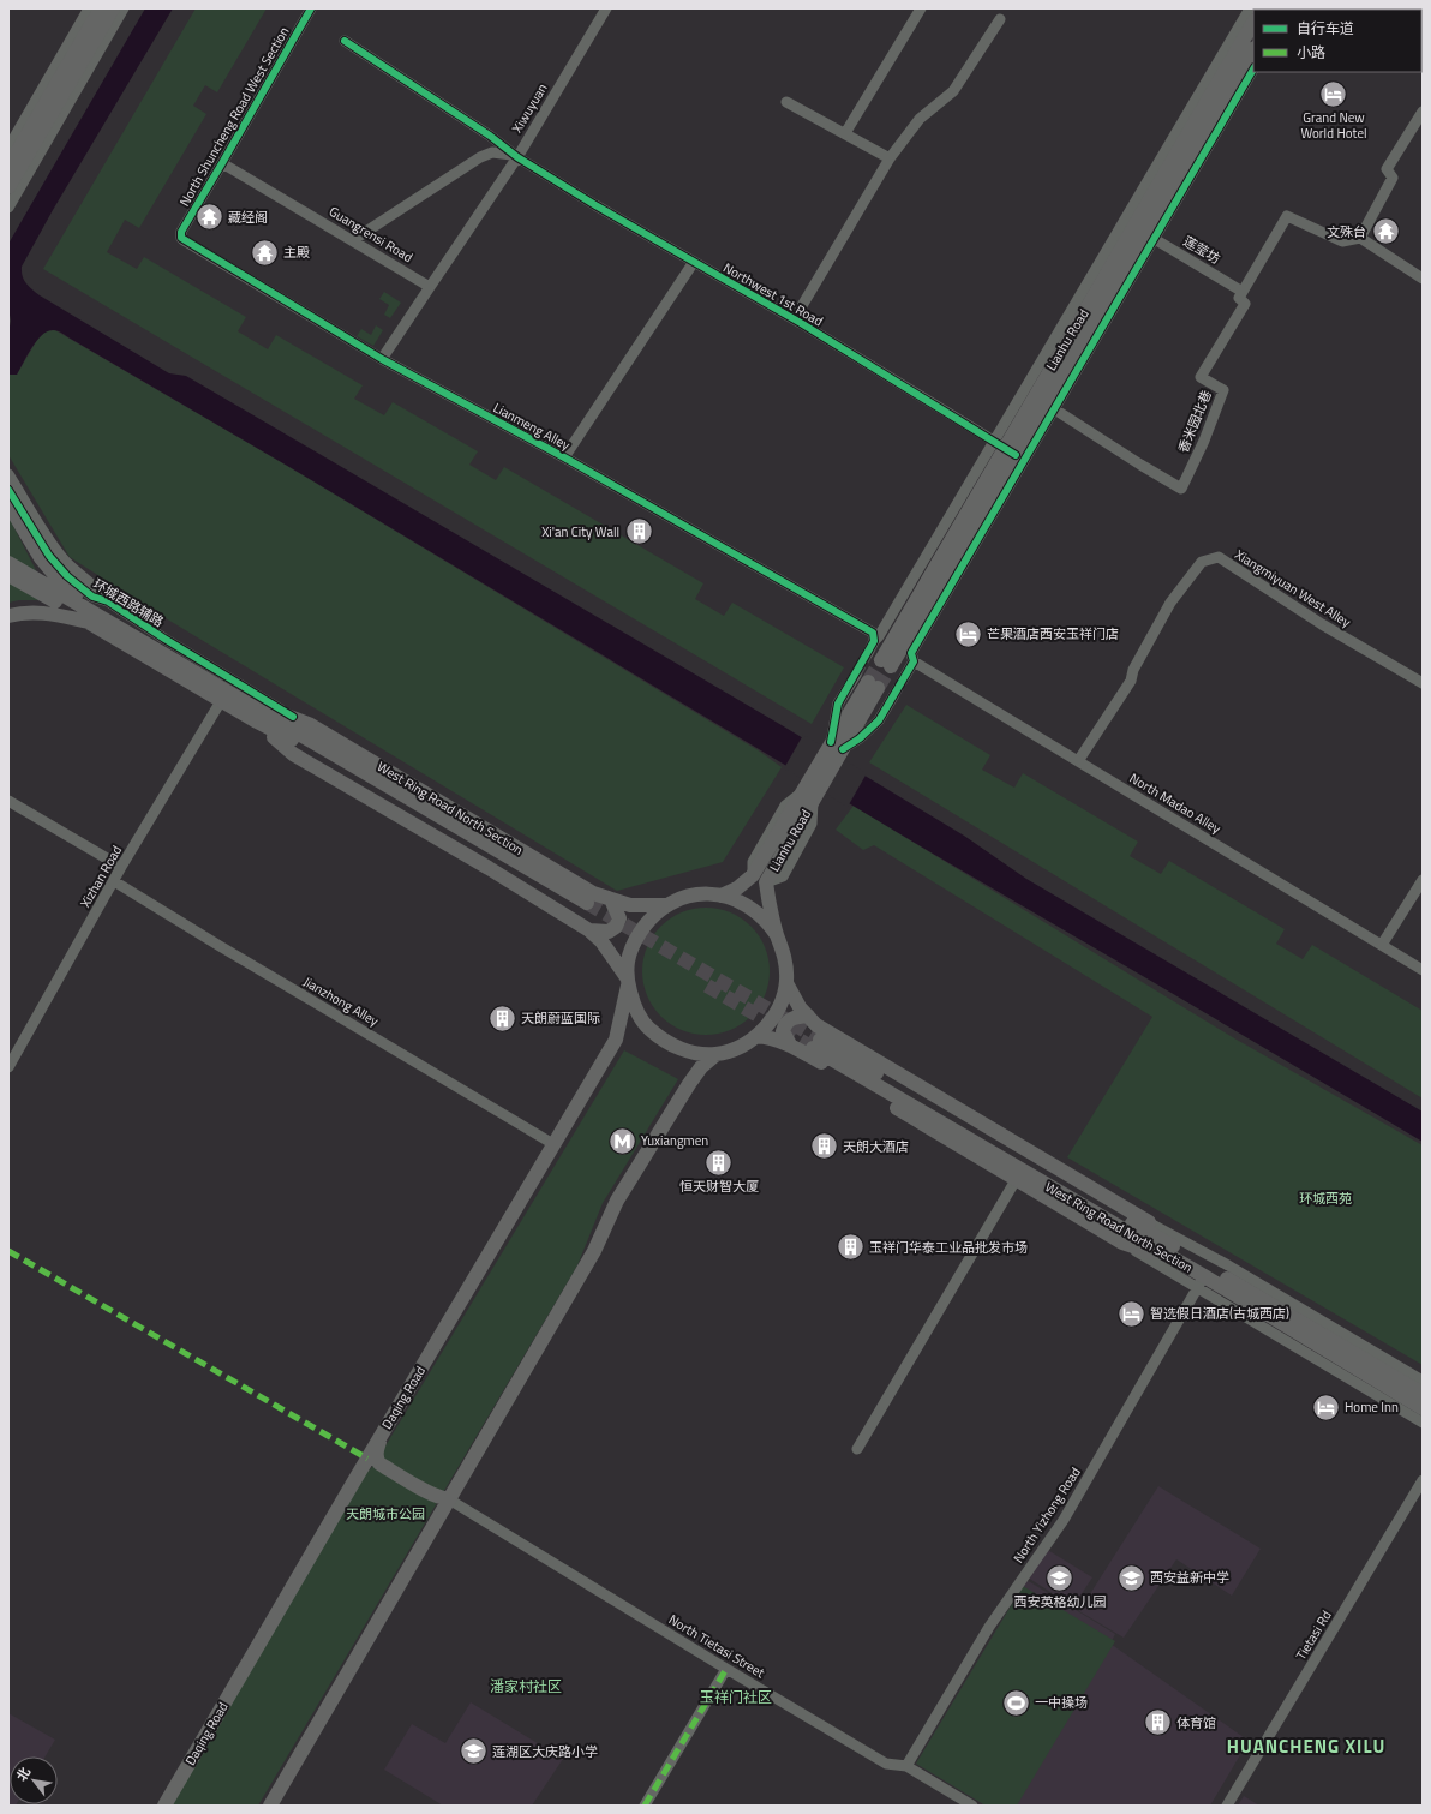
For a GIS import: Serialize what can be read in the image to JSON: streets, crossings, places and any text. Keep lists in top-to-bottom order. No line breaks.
{"streets":{"main road":["Lianhu Road","West Ring Road North Section","Daqing Road"],"street":["Xiwuyuan","North Shuncheng Road West Section","Guangrensi Road","莲莹坊","Northwest 1st Road","香米园北巷","Lianmeng Alley","Xiangmiyuan West Alley","环城西路辅路","North Madao Alley","Xizhan Road","Jianzhong Alley","North Yizhong Road","Tietasi Rd","North Tietasi Street"]},"crossings":[["Xiwuyuan","Guangrensi Road"],["Xiwuyuan","Northwest 1st Road"],["North Shuncheng Road West Section","Guangrensi Road"],["North Shuncheng Road West Section","Lianmeng Alley"],["莲莹坊","Lianhu Road"],["莲莹坊","香米园北巷"],["Northwest 1st Road","Lianhu Road"],["Lianhu Road","香米园北巷"],["Lianhu Road","West Ring Road North Section"],["Lianhu Road","Daqing Road"],["Xiangmiyuan West Alley","North Madao Alley"],["环城西路辅路","West Ring Road North Section"],["West Ring Road North Section","Xizhan Road"],["West Ring Road North Section","Daqing Road"],["West Ring Road North Section","North Yizhong Road"],["Xizhan Road","Jianzhong Alley"],["Jianzhong Alley","Daqing Road"],["North Yizhong Road","North Tietasi Street"]],"districts":["潘家村社区","玉祥门社区","HUANCHENG XILU"],"parks":["环城西苑","天朗城市公园"],"places":{"hotel":["Grand New World Hotel","芒果酒店西安玉祥门店","智选假日酒店(古城西店)","Home Inn"],"temple":["藏经阁","文殊台","主殿"],"building":["Xi'an City Wall","天朗蔚蓝国际","天朗大酒店","恒天财智大厦","玉祥门华泰工业品批发市场","体育馆"],"metro station":["Yuxiangmen"],"school or university":["西安英格幼儿园","西安益新中学","莲湖区大庆路小学"],"sports":["一中操场"]},"legend":["自行车道","小路"],"north":"top left"}
